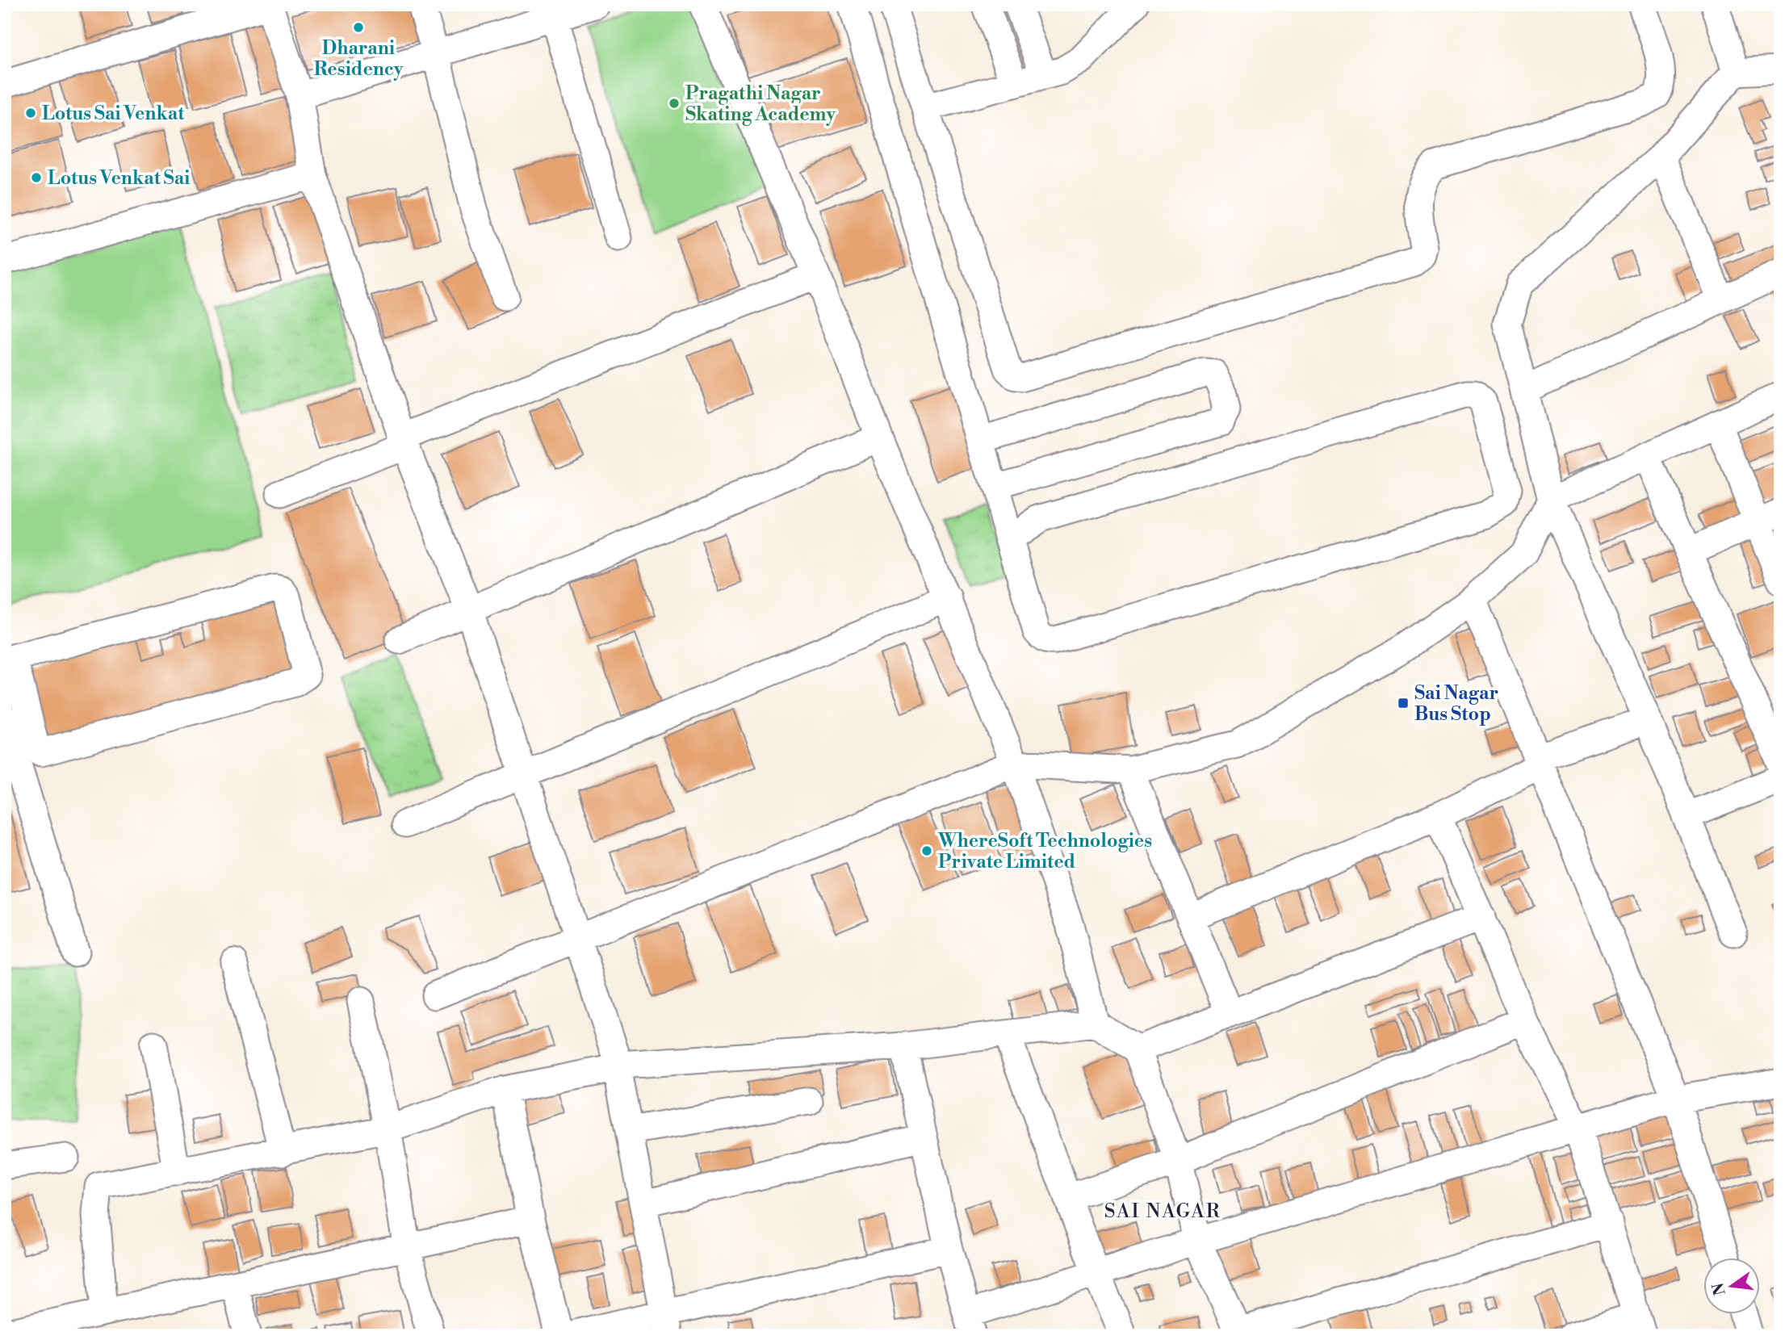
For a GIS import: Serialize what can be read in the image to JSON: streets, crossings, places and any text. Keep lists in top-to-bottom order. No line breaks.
{"districts":["SAI NAGAR"],"places":{"other":["Dharani Residency","Pragathi Nagar Skating Academy","Lotus Sai Venkat","Lotus Venkat Sai","WhereSoft Technologies Private Limited"],"transit":["Sai Nagar Bus Stop"]},"north":"left"}
